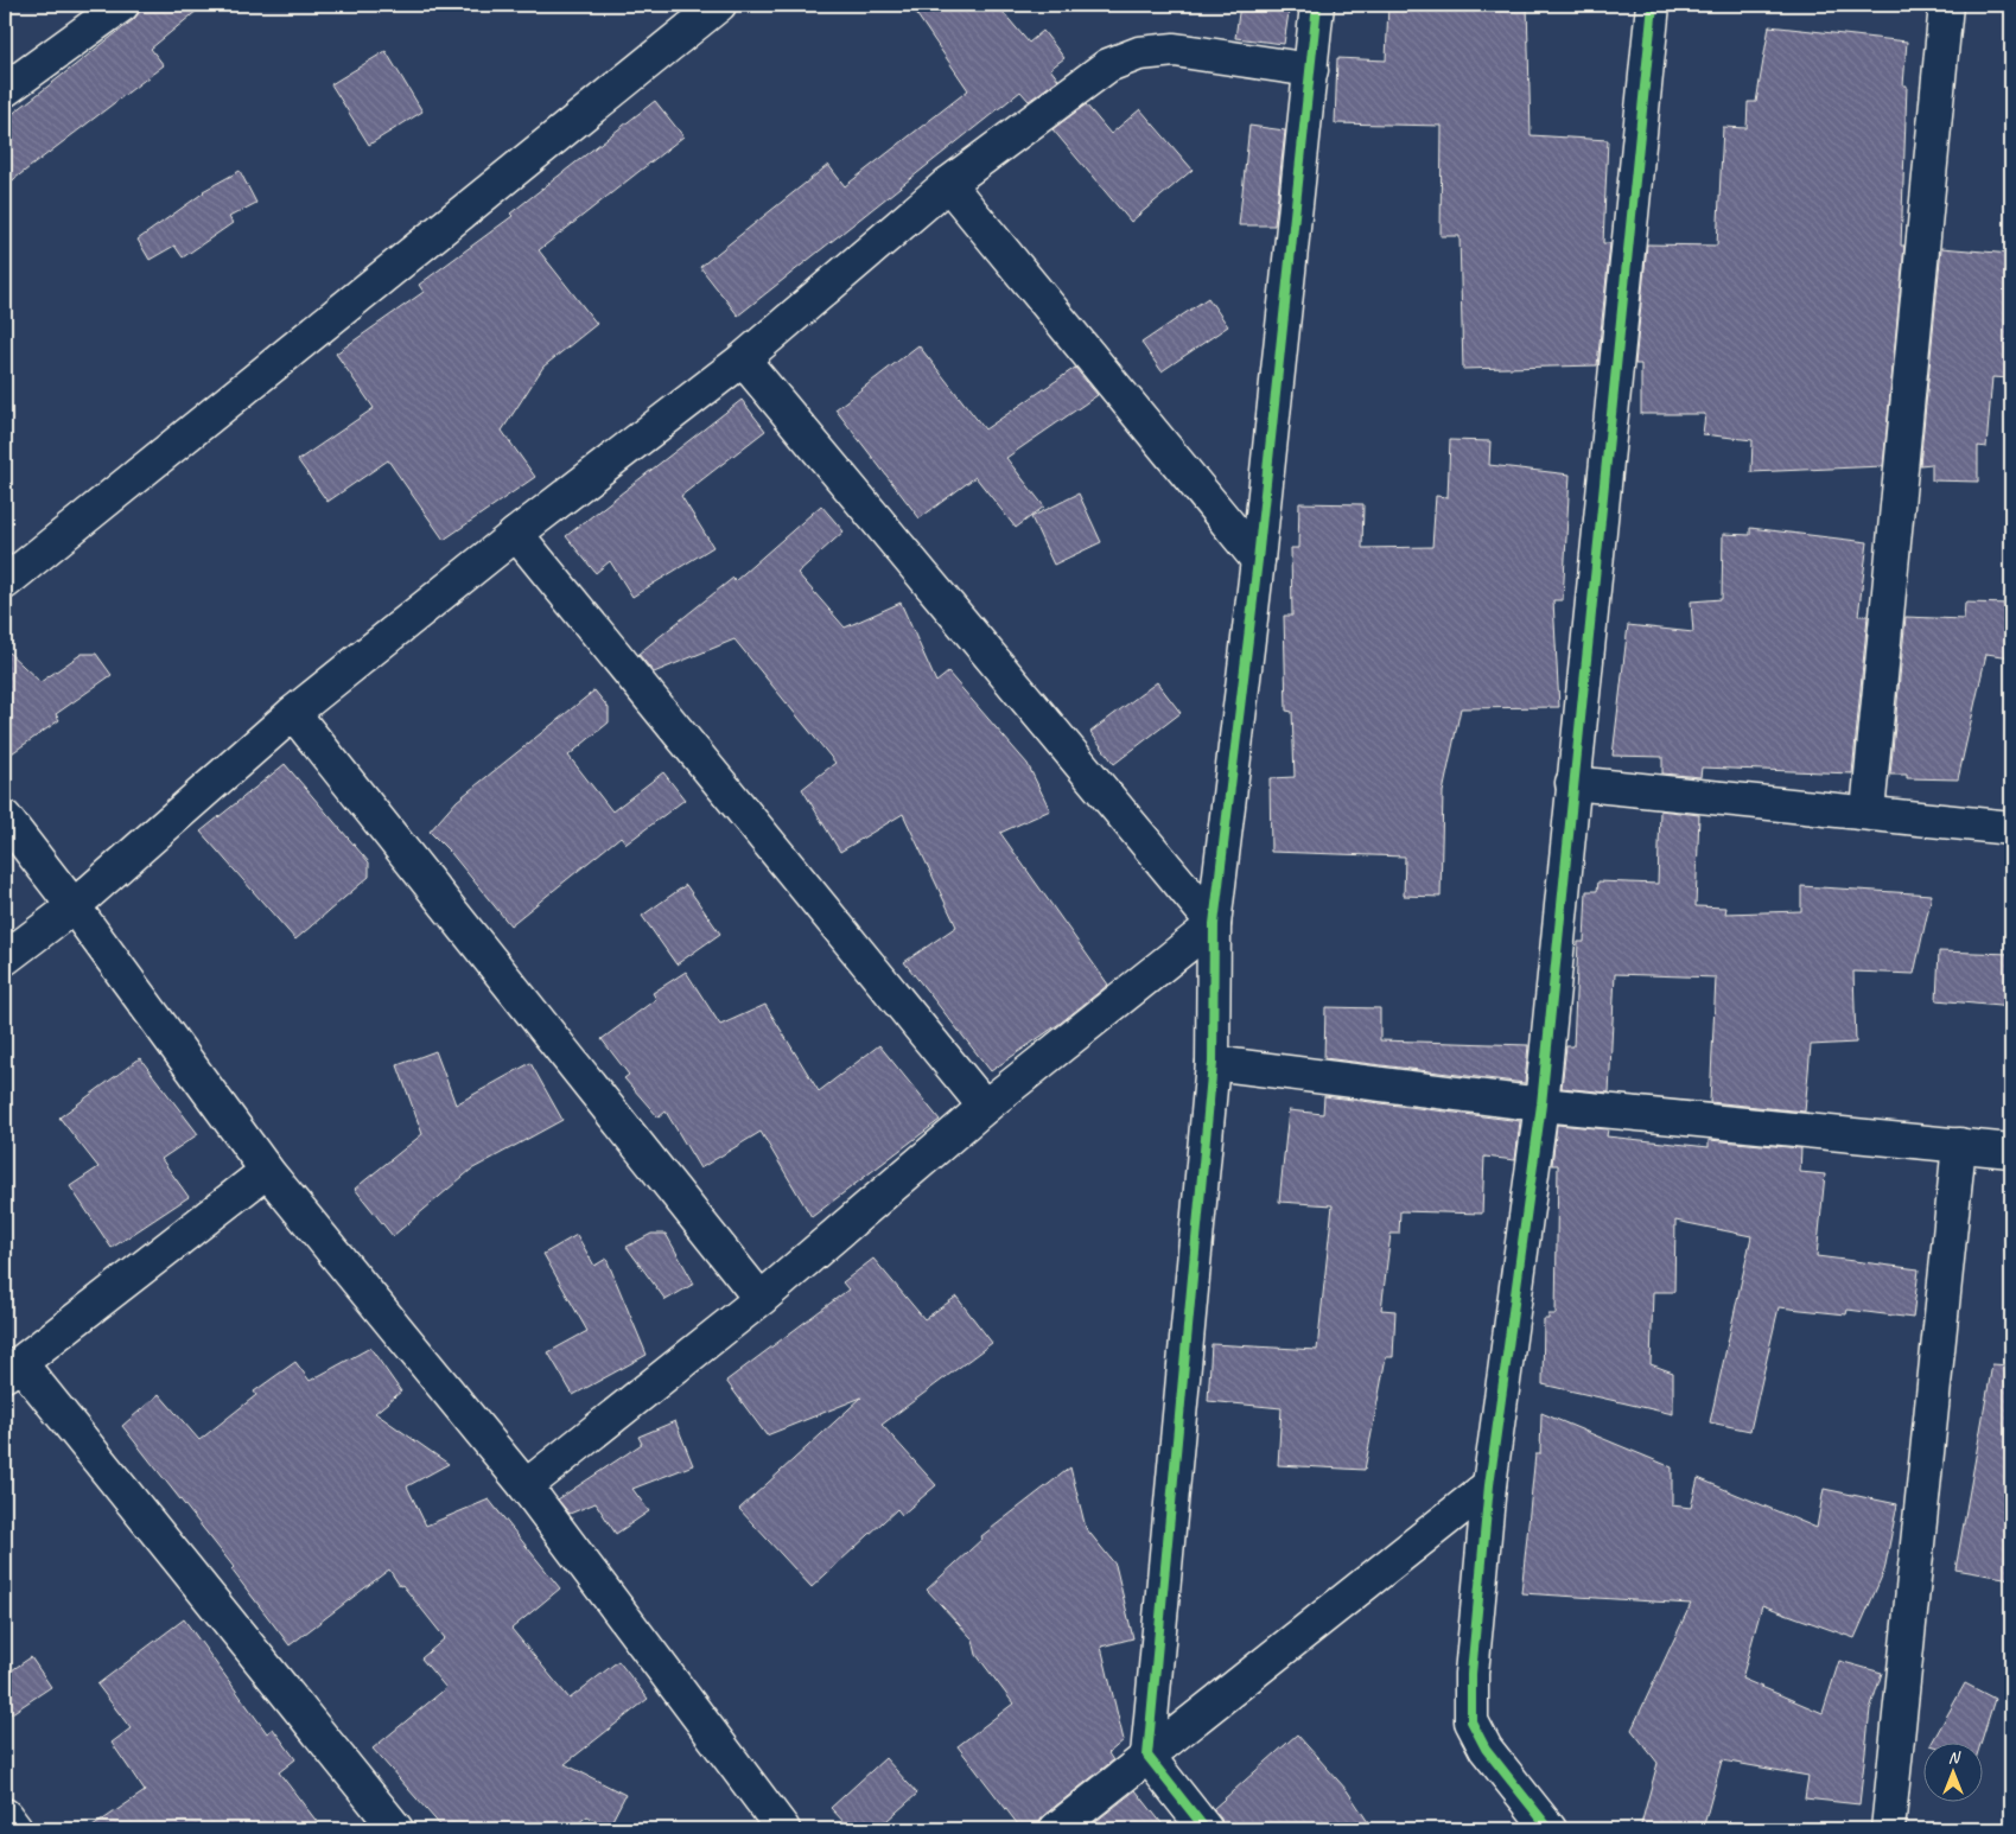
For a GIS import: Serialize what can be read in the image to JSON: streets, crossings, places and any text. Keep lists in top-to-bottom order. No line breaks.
{"north":"top"}
